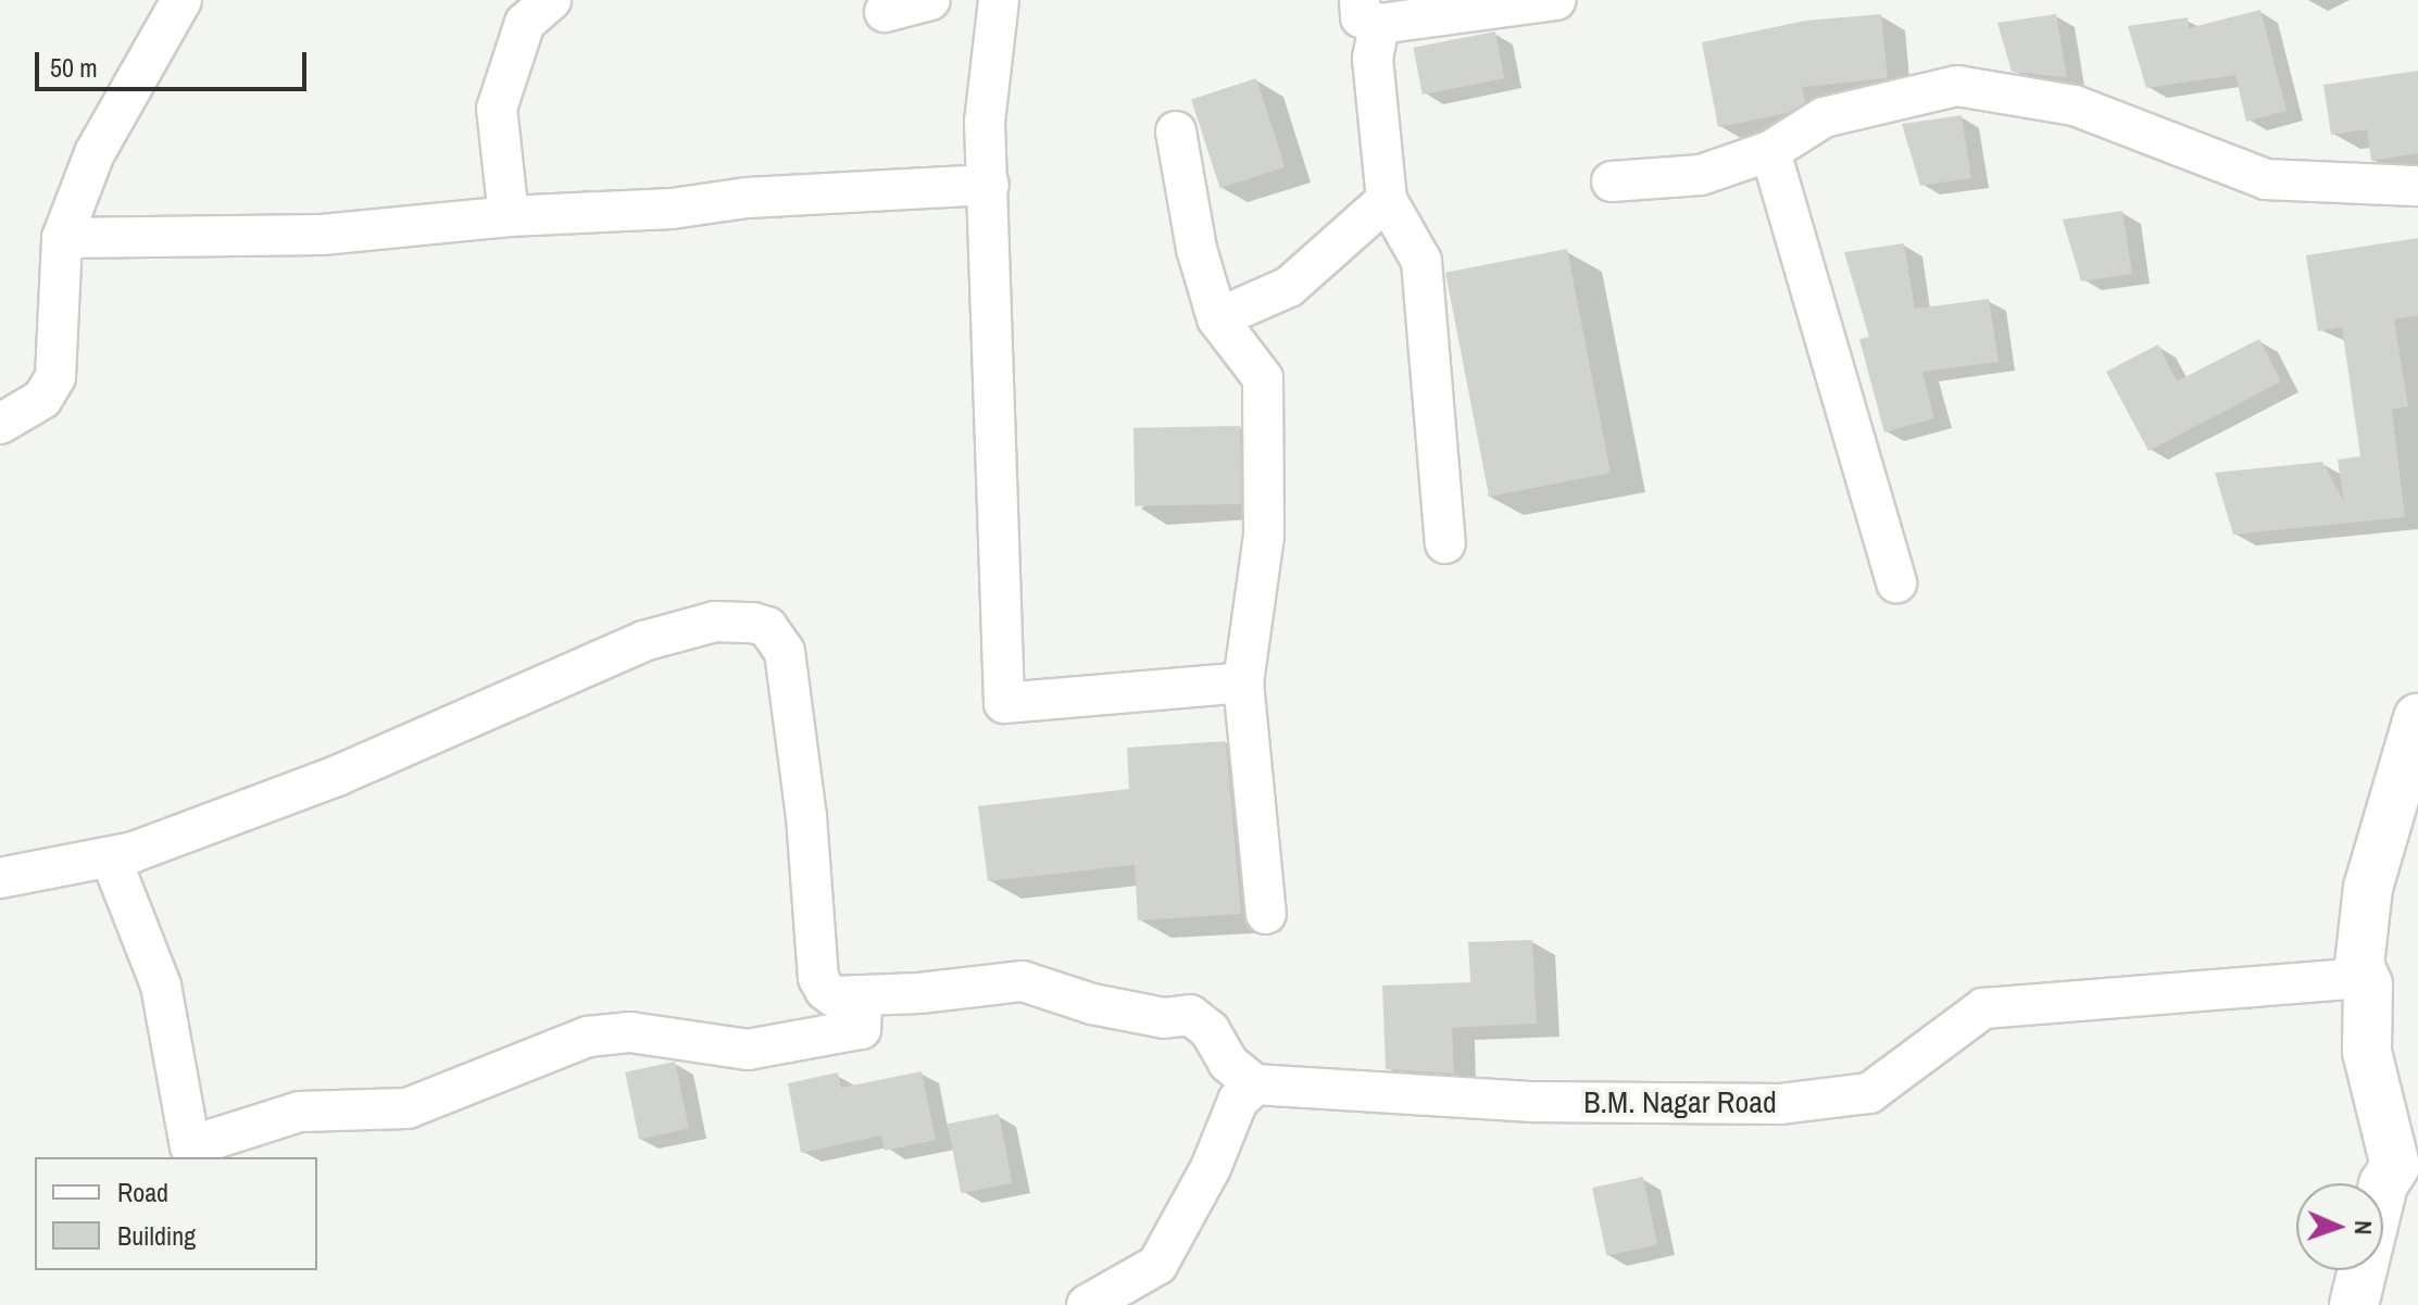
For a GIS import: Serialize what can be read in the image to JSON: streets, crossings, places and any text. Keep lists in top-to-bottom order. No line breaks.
{"streets":{"street":["B.M. Nagar Road"]},"legend":["Road","Building"],"scale_bar":"50 m","north":"right"}
